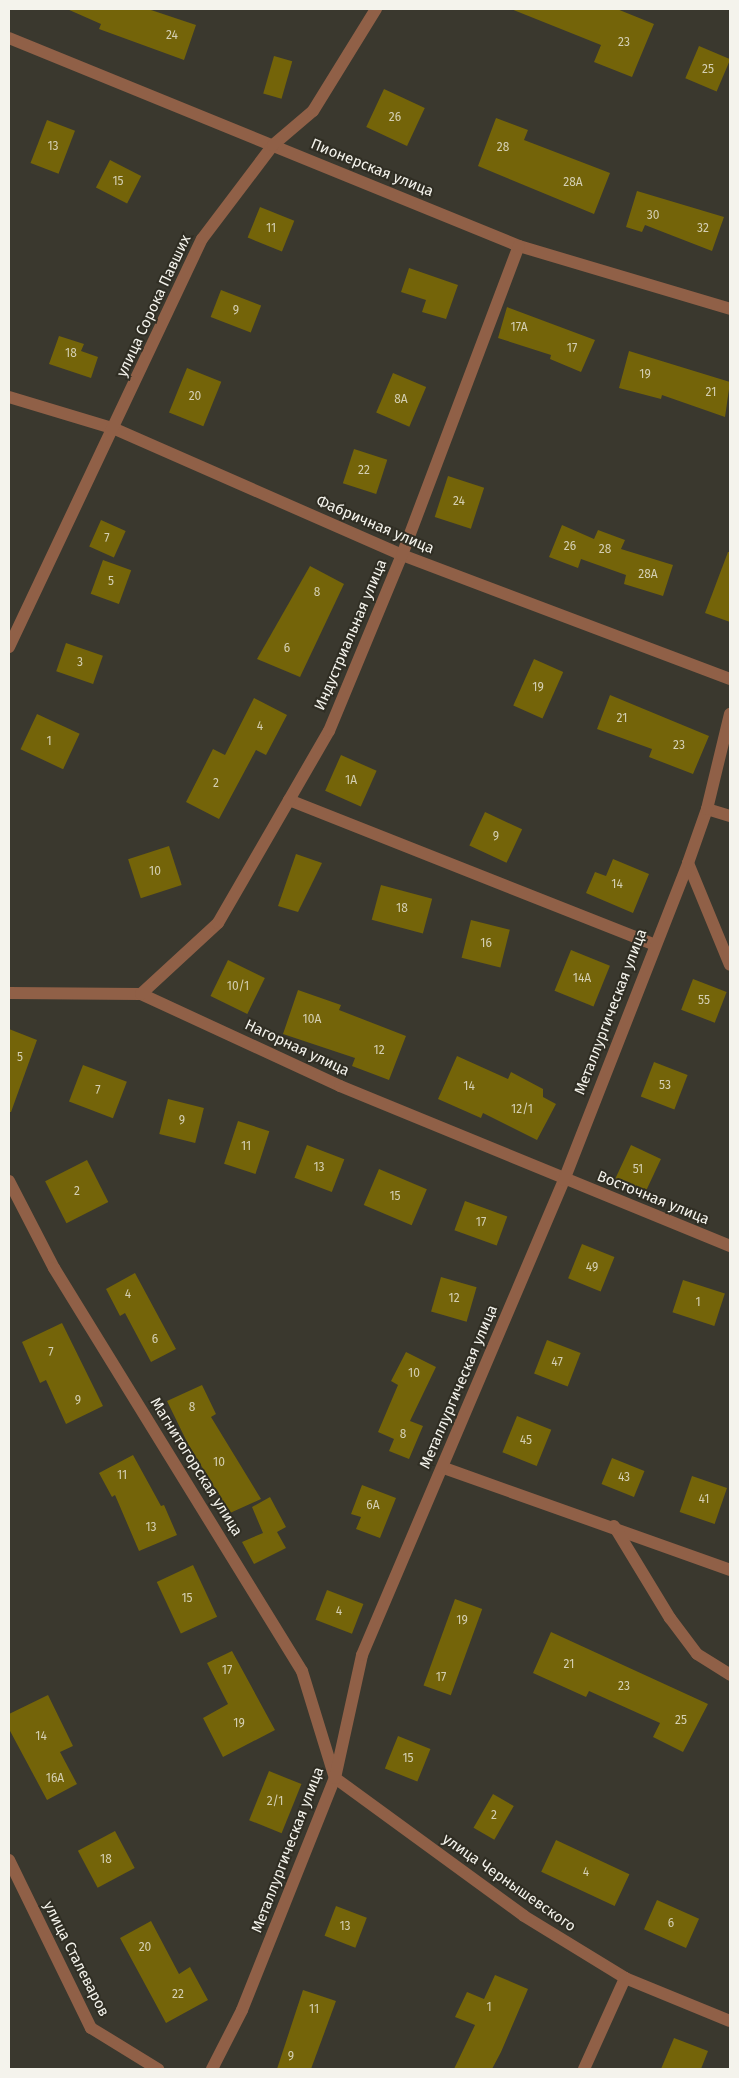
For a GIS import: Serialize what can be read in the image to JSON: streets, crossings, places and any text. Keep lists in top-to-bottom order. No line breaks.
{"streets":{"street":["Пионерская улица","улица Сорока Павших","Фабричная улица","Индустриальная улица","Металлургическая улица","Нагорная улица","Восточная улица","Магнитогорская улица","улица Чернышевского","улица Сталеваров"]},"crossings":[["Пионерская улица","улица Сорока Павших"],["Пионерская улица","Индустриальная улица"],["улица Сорока Павших","Фабричная улица"],["Фабричная улица","Индустриальная улица"],["Индустриальная улица","Нагорная улица"],["Металлургическая улица","Нагорная улица"],["Металлургическая улица","Восточная улица"],["Металлургическая улица","Магнитогорская улица"],["Металлургическая улица","улица Чернышевского"],["Нагорная улица","Восточная улица"],["Магнитогорская улица","улица Чернышевского"]],"house_numbers":["24","23","25","26","13","28","15","28А","30","11","32","9","17А","17","18","19","21","20","8А","22","24","7","26","28","28А","5","8","6","3","19","21","4","1","23","1А","2","9","10","14","18","16","14А","10/1","55","10А","12","5","53","14","7","12/1","9","11","13","51","2","15","17","49","4","12","1","6","7","47","10","9","8","8","45","10","11","43","41","6А","13","15","4","19","21","17","17","23","25","19","14","15","16А","2/1","2","18","4","6","13","20","22","1","11","9"]}
